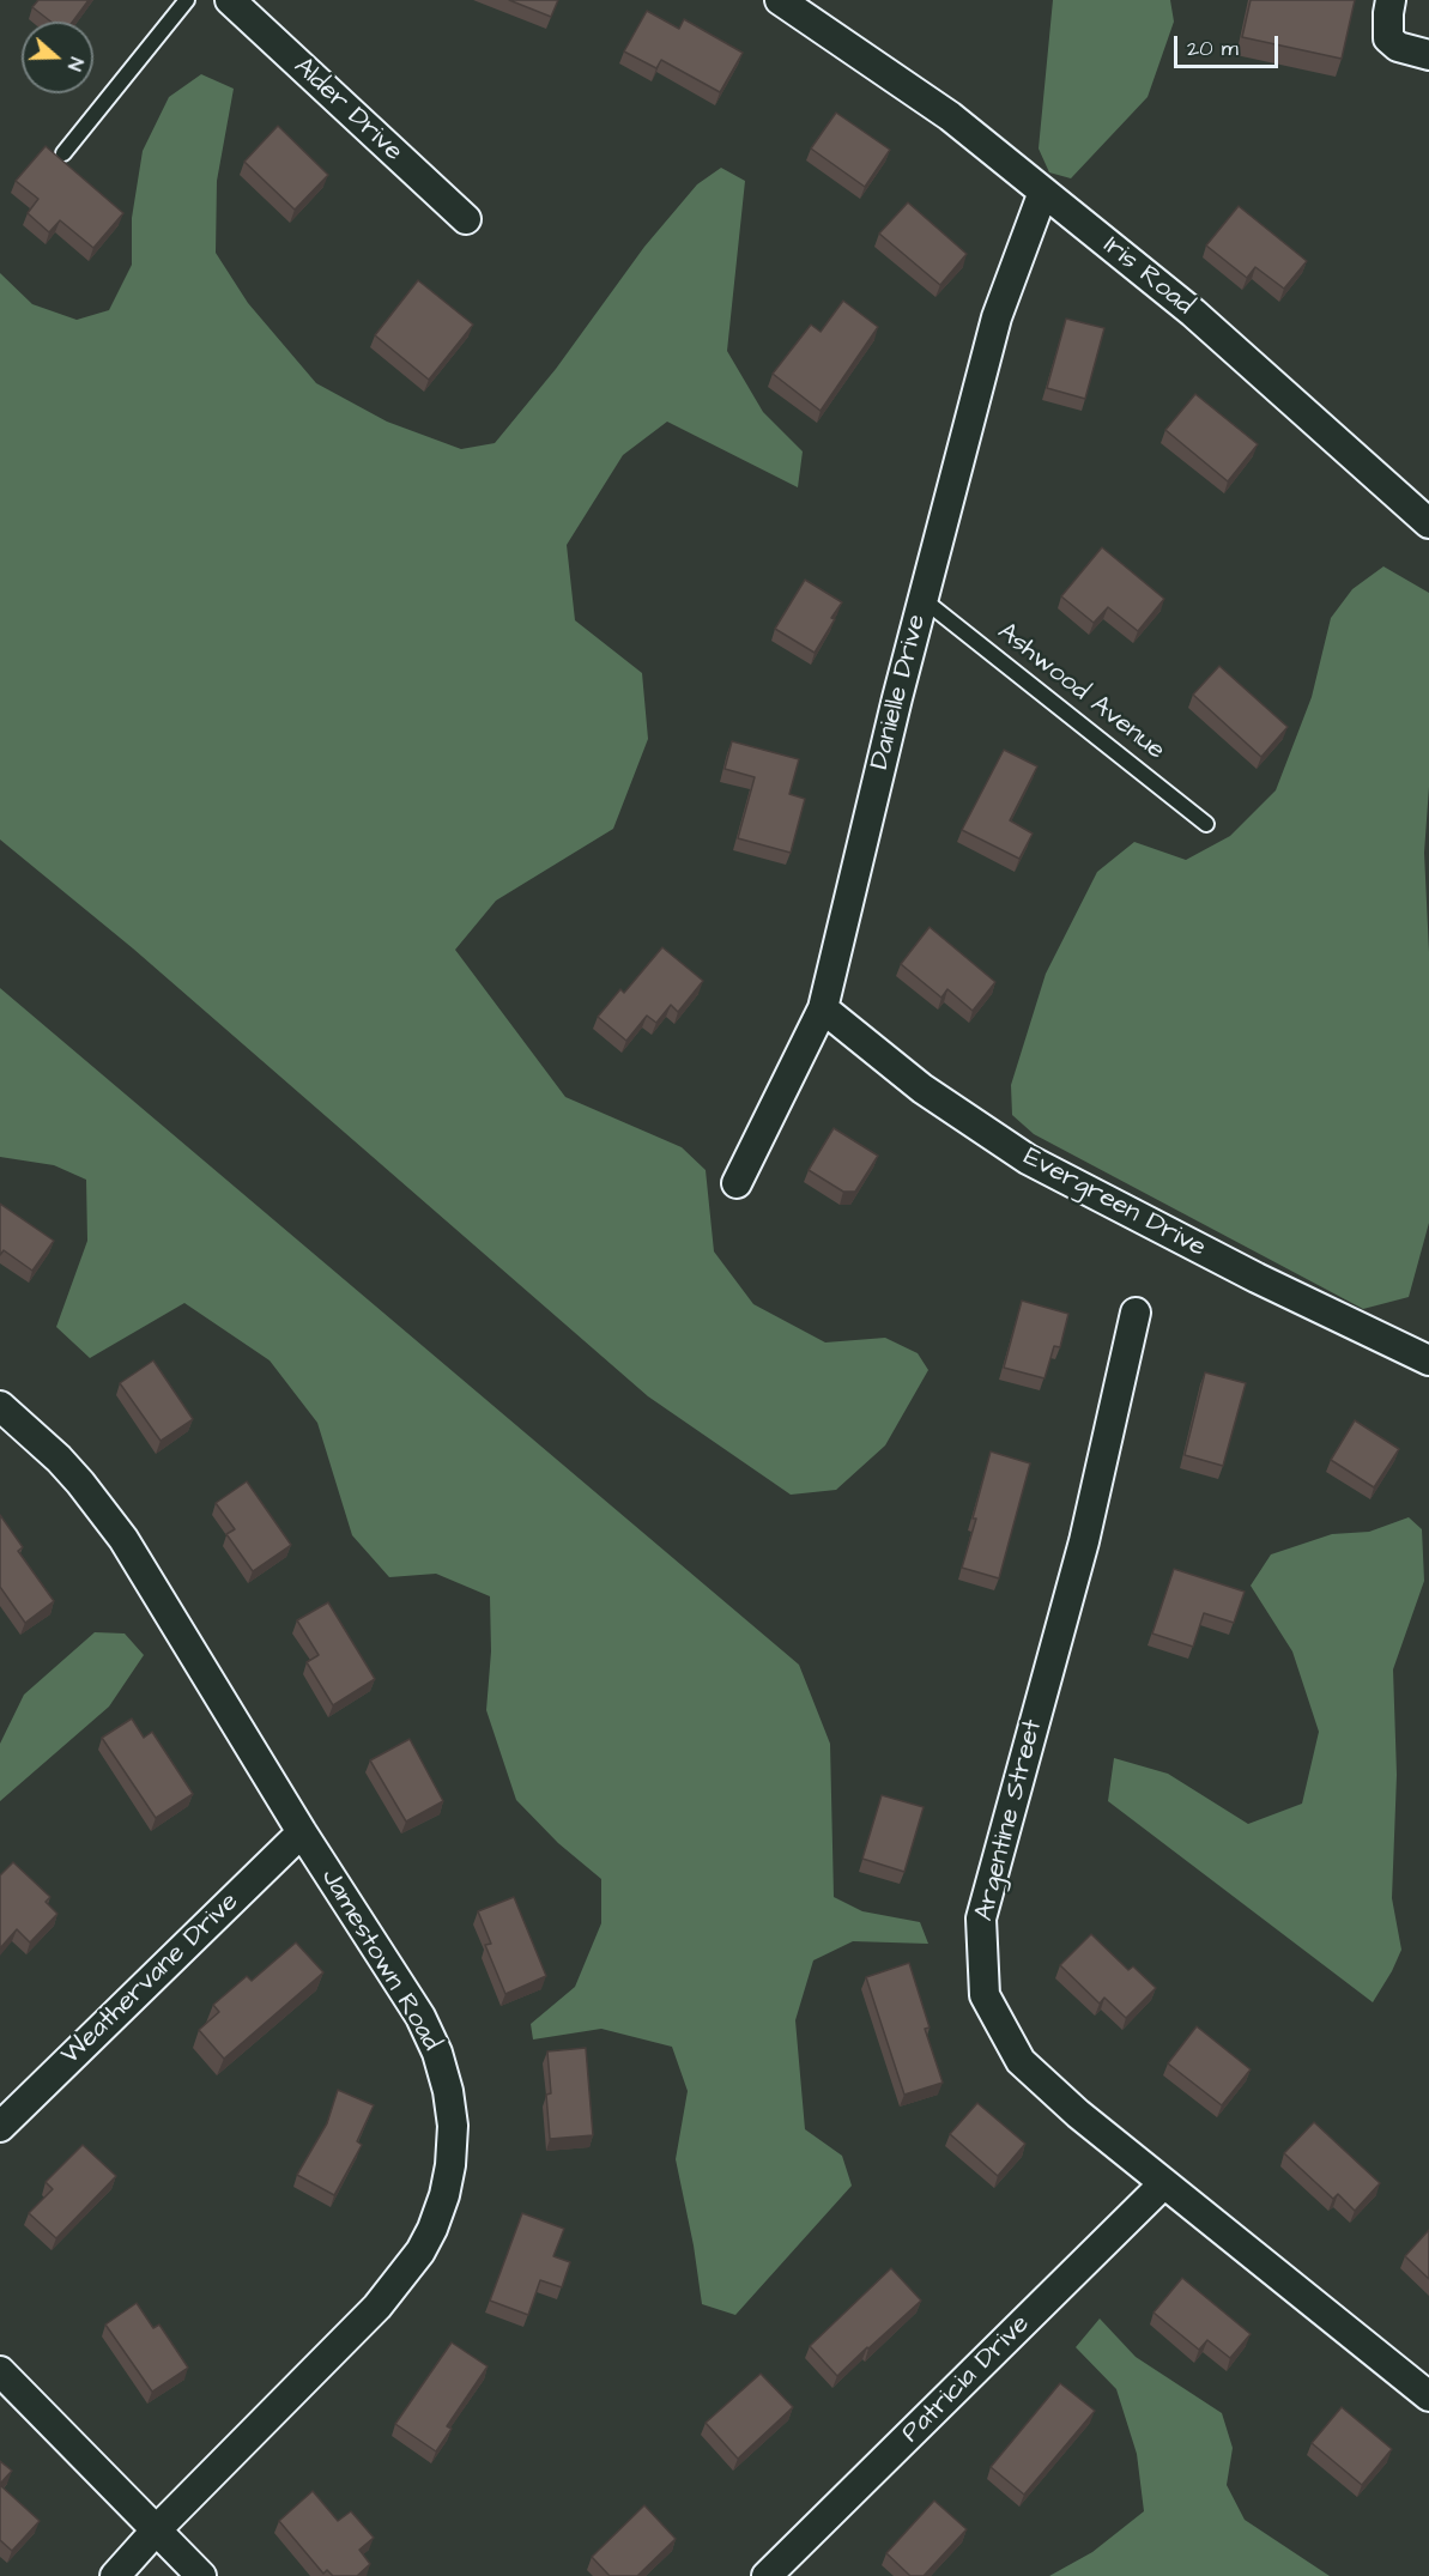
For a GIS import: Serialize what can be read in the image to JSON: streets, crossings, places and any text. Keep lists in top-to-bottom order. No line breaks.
{"streets":{"street":["Alder Drive","Iris Road","Danielle Drive","Evergreen Drive","Argentine Street","Jamestown Road","Weathervane Drive","Patricia Drive"],"lane":["Ashwood Avenue"]},"crossings":[["Iris Road","Danielle Drive"],["Danielle Drive","Ashwood Avenue"],["Danielle Drive","Evergreen Drive"],["Argentine Street","Patricia Drive"],["Jamestown Road","Weathervane Drive"]],"scale_bar":"20 m","north":"right"}
